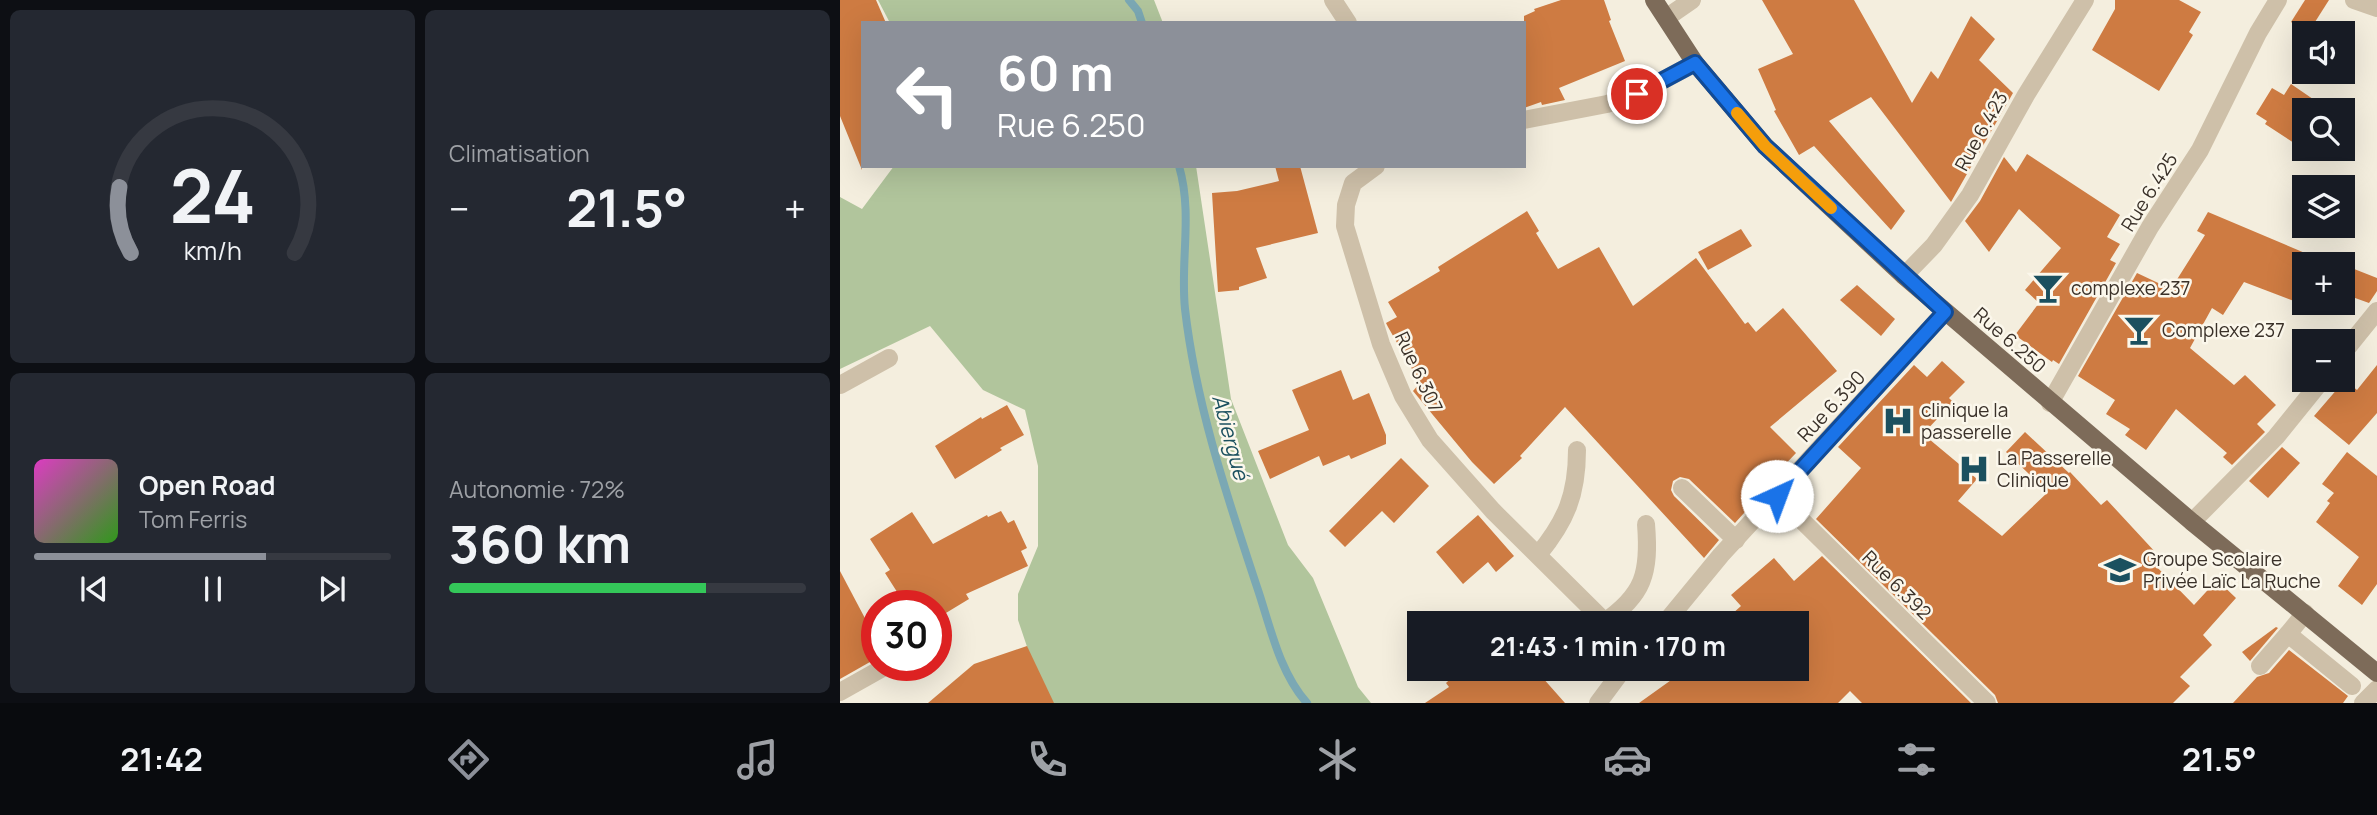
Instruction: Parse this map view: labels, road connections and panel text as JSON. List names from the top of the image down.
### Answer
{
  "streets": {
    "main road": ["Rue 6.250"],
    "street": [
      "Rue 6.423",
      "Rue 6.425",
      "Rue 6.307",
      "Rue 6.390",
      "Rue 6.392"
    ]
  },
  "crossings": [
    ["Rue 6.423", "Rue 6.250"],
    ["Rue 6.425", "Rue 6.250"],
    ["Rue 6.250", "Rue 6.390"],
    ["Rue 6.390", "Rue 6.392"]
  ],
  "water": ["Abiergué"],
  "places": {
    "bar": ["complexe 237", "Complexe 237"],
    "hospital": ["clinique la passerelle", "La Passerelle Clinique"],
    "school or university": ["Groupe Scolaire Privée Laïc La Ruche"]
  },
  "page": {
    "tile": [
      "Climatisation",
      ["Autonomie · 72%", "360 km"]
    ],
    "map_buttons": ["+", "−"],
    "turn": ["60 m", "Rue 6.250"],
    "heat": ["−", "21.5°", "+"],
    "song": ["Open Road", "Tom Ferris"],
    "limit": "30",
    "trip": "21:43 · 1 min · 170 m",
    "tabs": ["21:42", "21.5°"],
    "gauge": ["24", "km/h"]
  }
}
